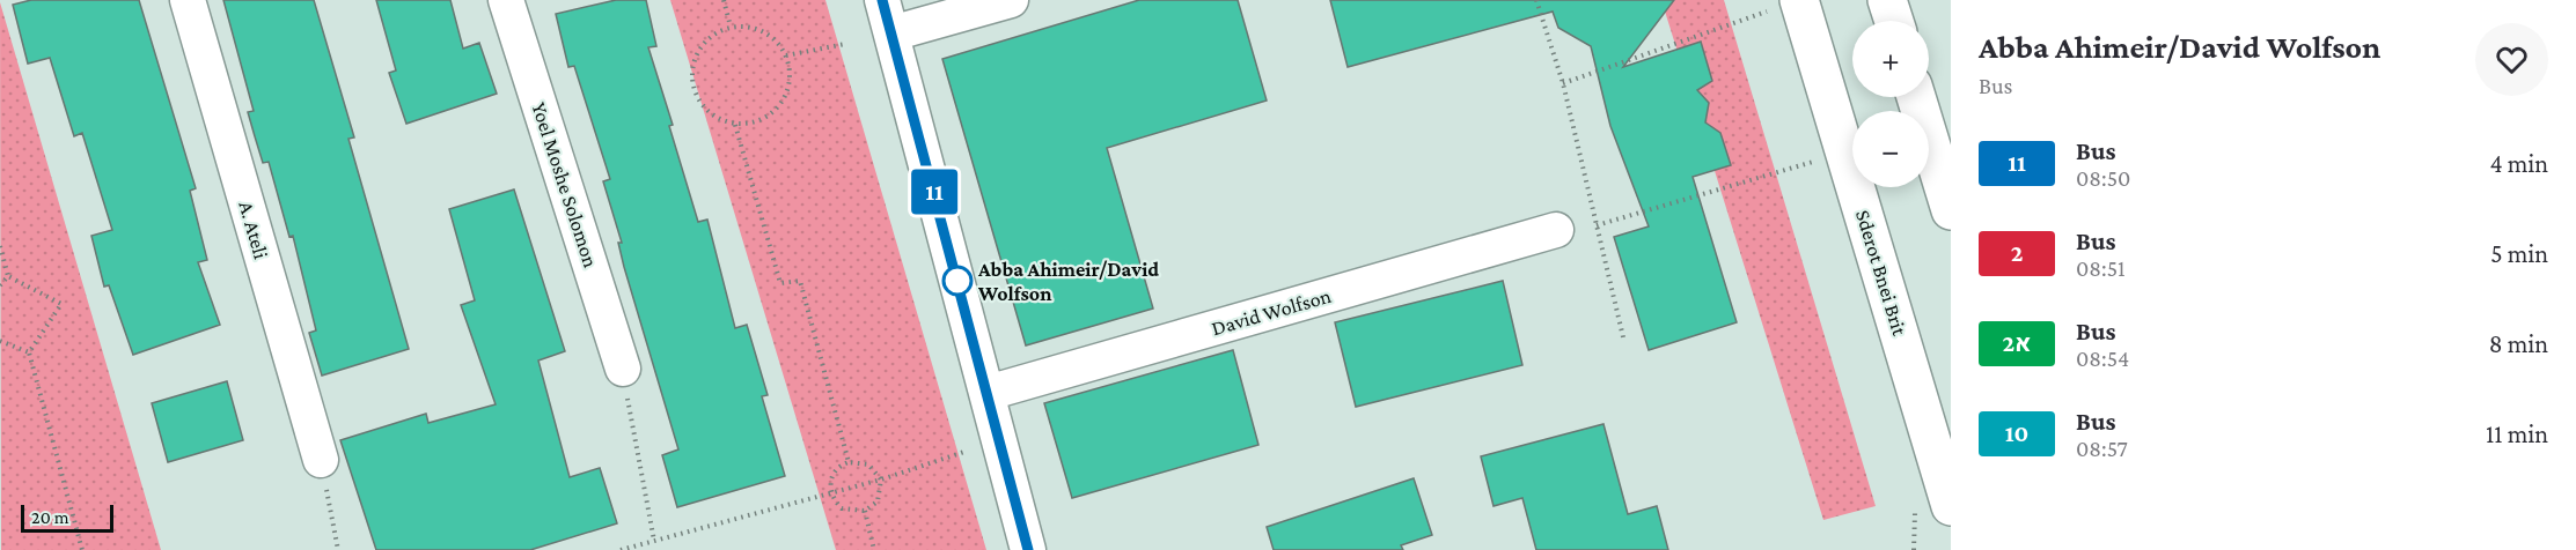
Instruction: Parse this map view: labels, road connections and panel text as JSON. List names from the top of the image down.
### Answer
{
  "streets": {
    "main road": ["Sderot Bnei Brit"],
    "street": ["Yoel Moshe Solomon", "A. Ateli", "David Wolfson"]
  },
  "places": ["Abba Ahimeir/David Wolfson"],
  "lines": ["bus line 11"],
  "scale_bar": "20 m",
  "page": {
    "on_map": "11",
    "heading": ["Abba Ahimeir/David Wolfson", "Bus"],
    "map_buttons": ["+", "−"],
    "list": [
      {
        "mark": "11",
        "name": "Bus",
        "note": "08:50",
        "value": "4 min"
      },
      {
        "mark": "2",
        "name": "Bus",
        "note": "08:51",
        "value": "5 min"
      },
      {
        "mark": "2א",
        "name": "Bus",
        "note": "08:54",
        "value": "8 min"
      },
      {
        "mark": "10",
        "name": "Bus",
        "note": "08:57",
        "value": "11 min"
      }
    ],
    "scale": "20 m"
  }
}
